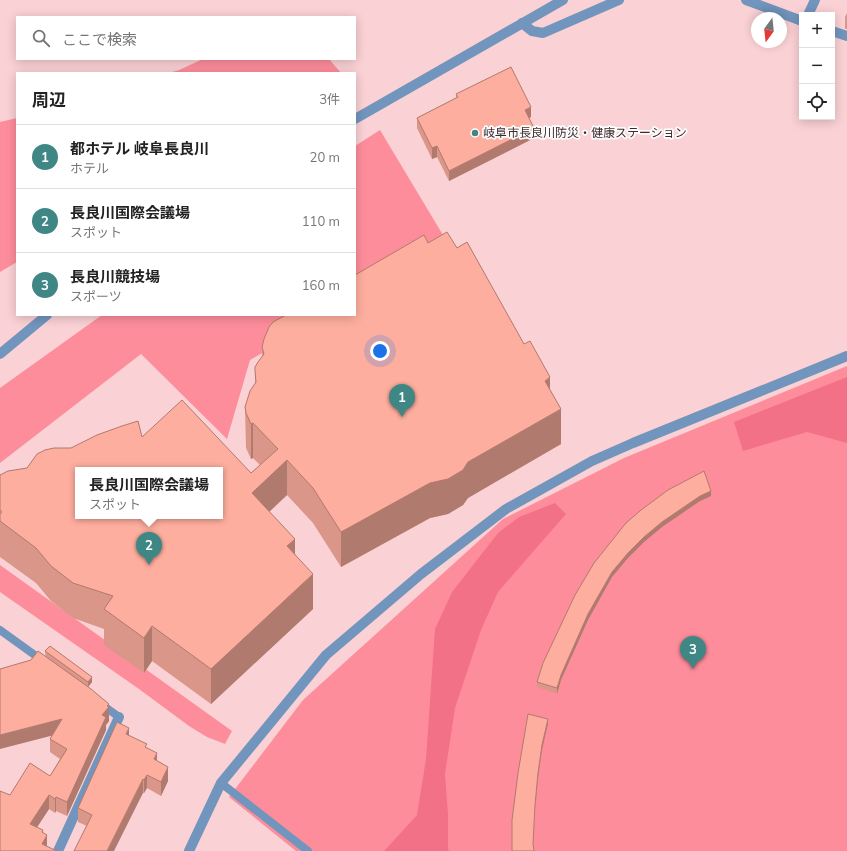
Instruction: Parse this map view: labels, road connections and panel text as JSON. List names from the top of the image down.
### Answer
{
  "places": ["岐阜市長良川防災・健康ステーション"],
  "north": "bottom",
  "page": {
    "map_buttons": ["+", "−"],
    "search": "ここで検索",
    "heading": ["周辺", "3件"],
    "list": [
      {
        "mark": "1",
        "name": "都ホテル 岐阜長良川",
        "note": "ホテル",
        "value": "20 m"
      },
      {
        "mark": "2",
        "name": "長良川国際会議場",
        "note": "スポット",
        "value": "110 m"
      },
      {
        "mark": "3",
        "name": "長良川競技場",
        "note": "スポーツ",
        "value": "160 m"
      }
    ],
    "pins": ["1", "2", "3"],
    "popup": ["長良川国際会議場", "スポット"]
  }
}
